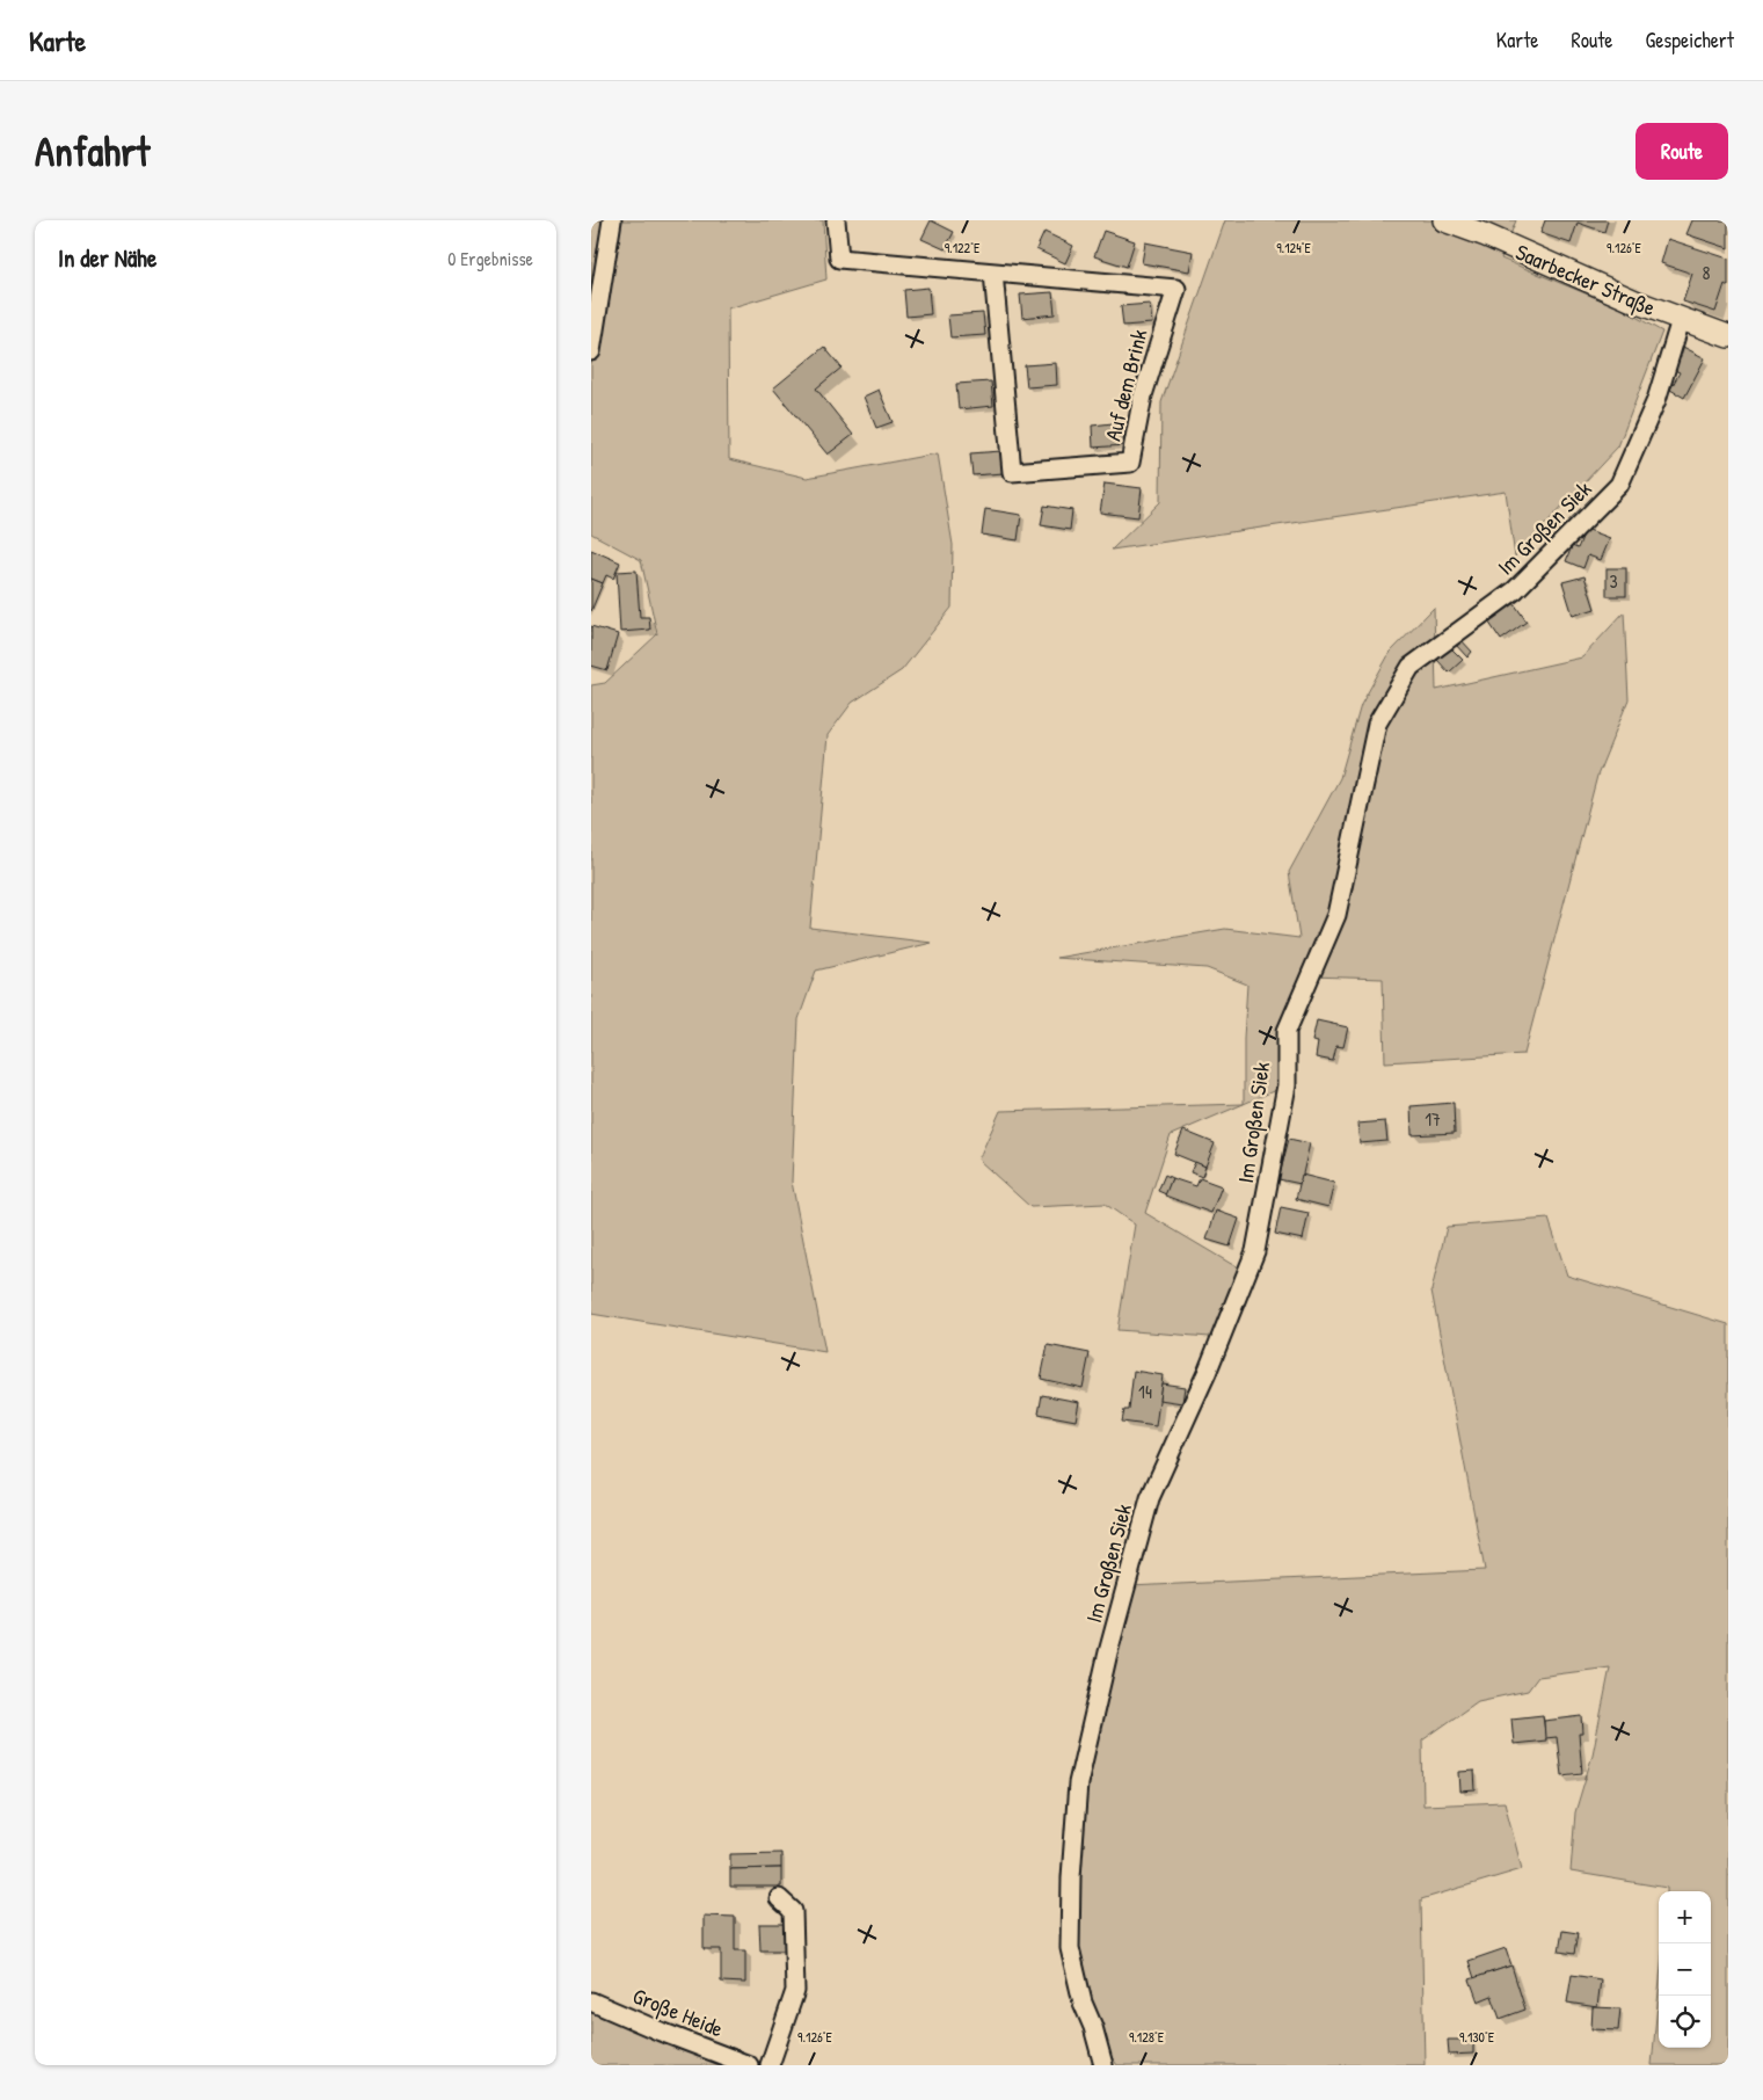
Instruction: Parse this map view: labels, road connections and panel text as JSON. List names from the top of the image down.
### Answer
{
  "streets": {
    "main road": ["Saarbecker Straße"],
    "street": ["Auf dem Brink", "Im Großen Siek", "Große Heide"]
  },
  "crossings": [
    ["Saarbecker Straße", "Im Großen Siek"]
  ],
  "house_numbers": [
    "8",
    "3",
    "17",
    "14"
  ],
  "page": {
    "header": "Karte",
    "nav": ["Karte", "Route", "Gespeichert"],
    "buttons": "Route",
    "title": "Anfahrt",
    "heading": ["In der Nähe", "0 Ergebnisse"],
    "map_buttons": ["+", "−"]
  },
  "coordinates": [
    "9.122°E",
    "9.124°E",
    "9.126°E",
    "9.128°E",
    "9.130°E"
  ]
}
